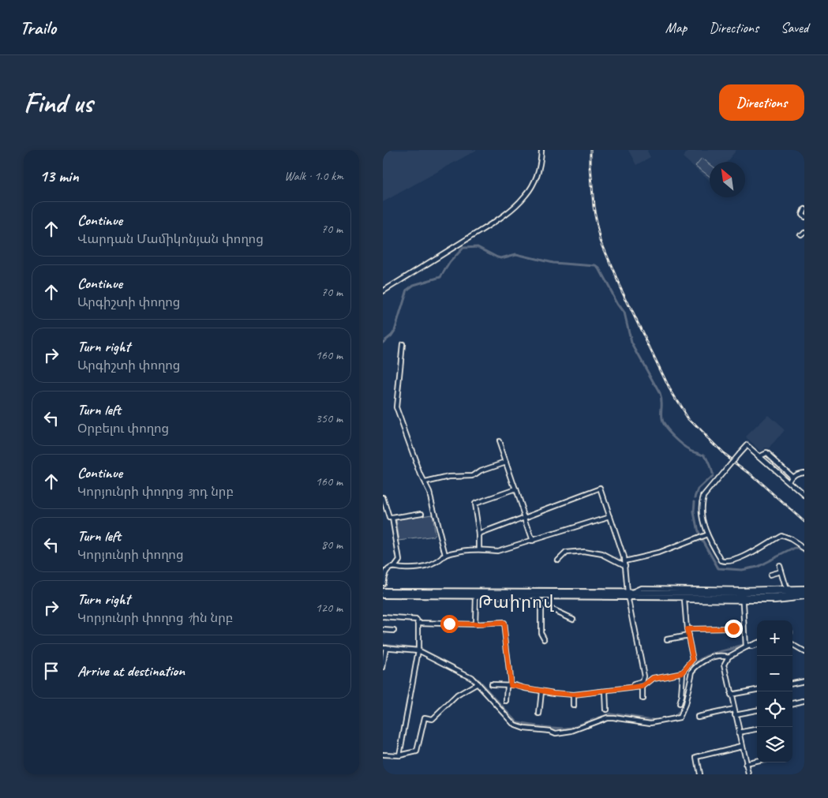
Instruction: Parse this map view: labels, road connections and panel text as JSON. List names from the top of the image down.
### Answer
{
  "districts": ["Թաիրով"],
  "north": "top left",
  "page": {
    "header": "Trailo",
    "nav": ["Map", "Directions", "Saved"],
    "buttons": "Directions",
    "title": "Find us",
    "heading": ["13 min", "Walk · 1.0 km"],
    "list": [
      ["Continue", "Վարդան Մամիկոնյան փողոց", "70 m"],
      ["Continue", "Արգիշտի փողոց", "70 m"],
      ["Turn right", "Արգիշտի փողոց", "160 m"],
      ["Turn left", "Օրբելու փողոց", "350 m"],
      ["Continue", "Կորյունրի փողոց 3րդ նրբ", "160 m"],
      ["Turn left", "Կորյունրի փողոց", "80 m"],
      ["Turn right", "Կորյունրի փողոց 1ին նրբ", "120 m"],
      "Arrive at destination"
    ],
    "map_buttons": ["+", "−"]
  }
}
